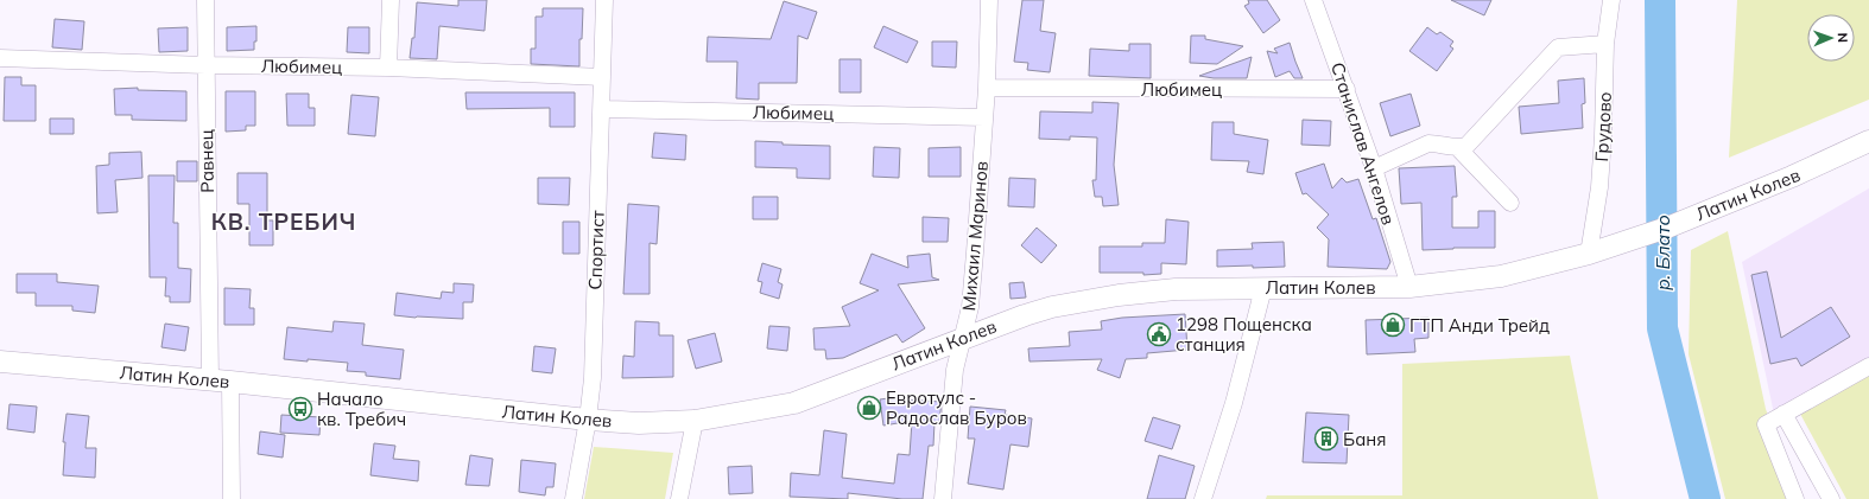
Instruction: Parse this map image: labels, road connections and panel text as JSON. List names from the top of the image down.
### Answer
{
  "streets": {
    "main road": ["Латин Колев"],
    "street": [
      "Любимец",
      "Грудово",
      "Станислав Ангелов",
      "Равнец",
      "Михаил Маринов",
      "Спортист"
    ]
  },
  "crossings": [
    ["Любимец", "Станислав Ангелов"],
    ["Любимец", "Равнец"],
    ["Любимец", "Михаил Маринов"],
    ["Любимец", "Спортист"],
    ["Грудово", "Латин Колев"],
    ["Станислав Ангелов", "Латин Колев"],
    ["Равнец", "Латин Колев"],
    ["Латин Колев", "Михаил Маринов"],
    ["Латин Колев", "Спортист"]
  ],
  "districts": ["КВ. ТРЕБИЧ"],
  "water": ["р. Блато"],
  "places": {
    "shop": ["ГТП Анди Трейд", "Евротулс - Радослав Буров"],
    "public building": ["1298 Пощенска станция"],
    "bus stop": ["Начало кв. Требич"],
    "building": ["Баня"]
  },
  "north": "right"
}
